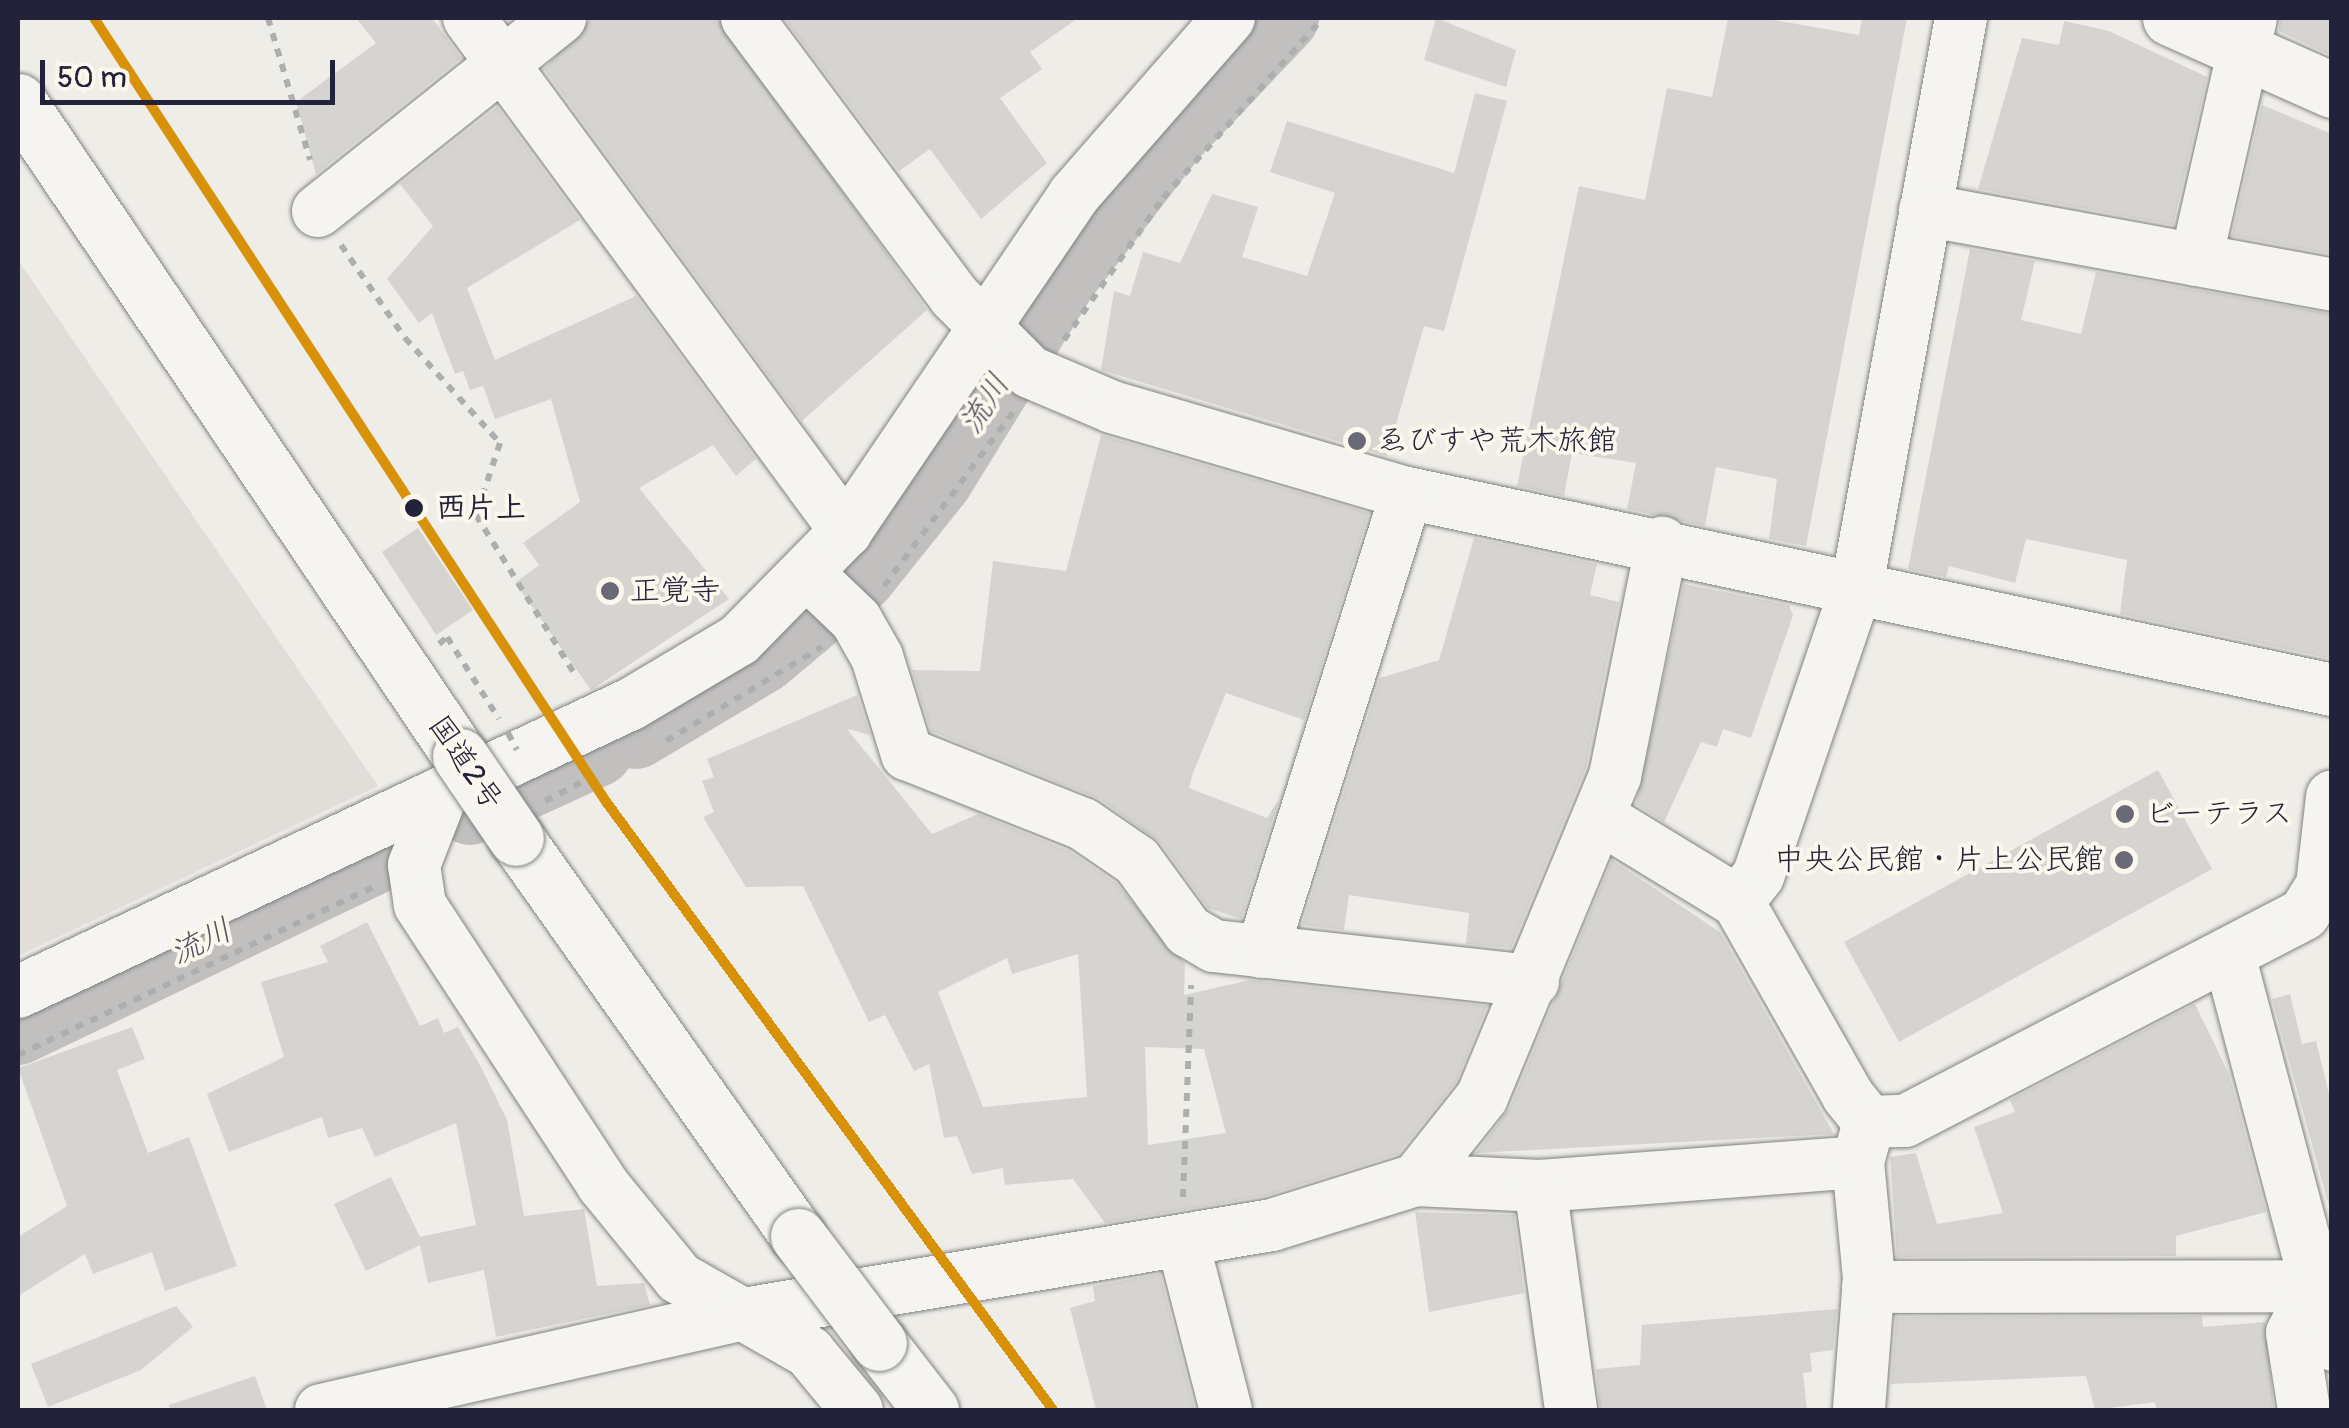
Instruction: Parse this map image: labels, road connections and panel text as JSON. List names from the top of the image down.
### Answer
{
  "streets": {
    "highway": ["国道2号"]
  },
  "water": ["流川"],
  "places": [
    "ゑびすや荒木旅館",
    "西片上",
    "正覚寺",
    "ビーテラス",
    "中央公民館・片上公民館"
  ],
  "scale_bar": "50 m"
}
